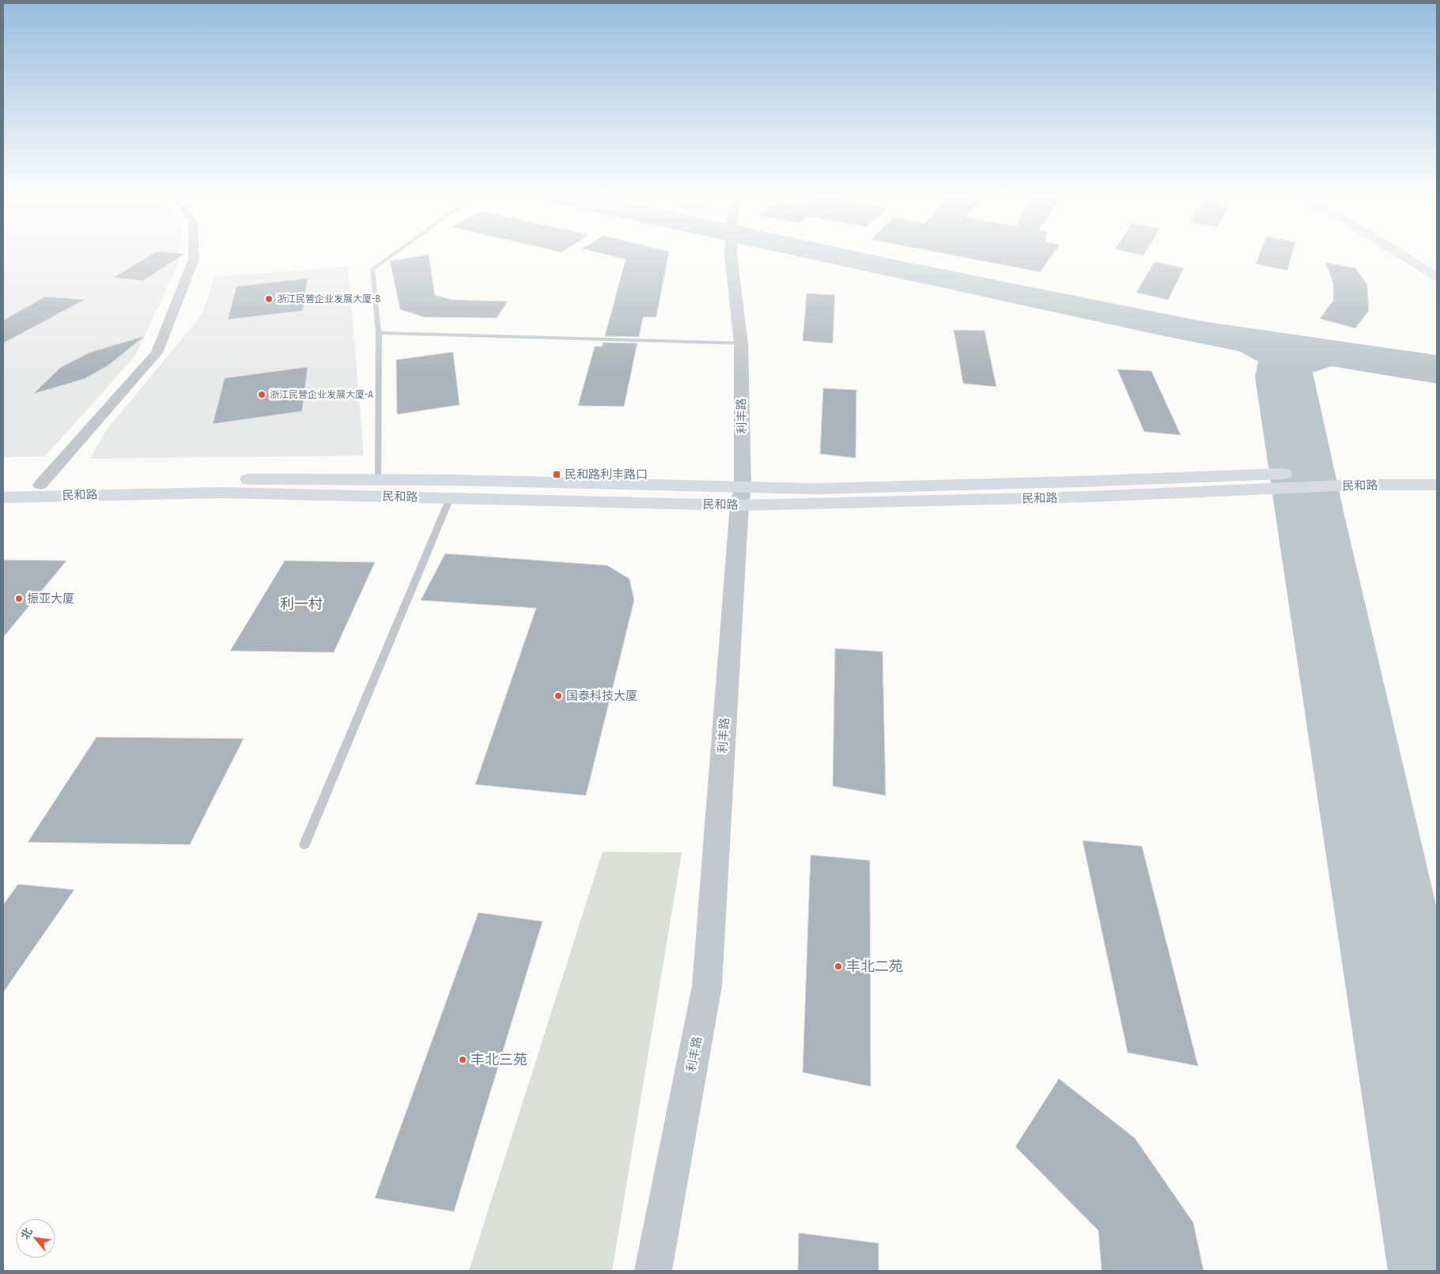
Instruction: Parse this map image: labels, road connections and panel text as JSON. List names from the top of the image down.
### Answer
{
  "streets": {
    "main road": ["民和路"],
    "street": ["利丰路"]
  },
  "crossings": [
    ["利丰路", "民和路"]
  ],
  "districts": ["利一村"],
  "places": {
    "other": [
      "浙江民营企业发展大厦-B",
      "浙江民营企业发展大厦-A",
      "振亚大厦",
      "国泰科技大厦",
      "丰北二苑",
      "丰北三苑"
    ],
    "transit": ["民和路利丰路口"]
  },
  "north": "top left"
}
